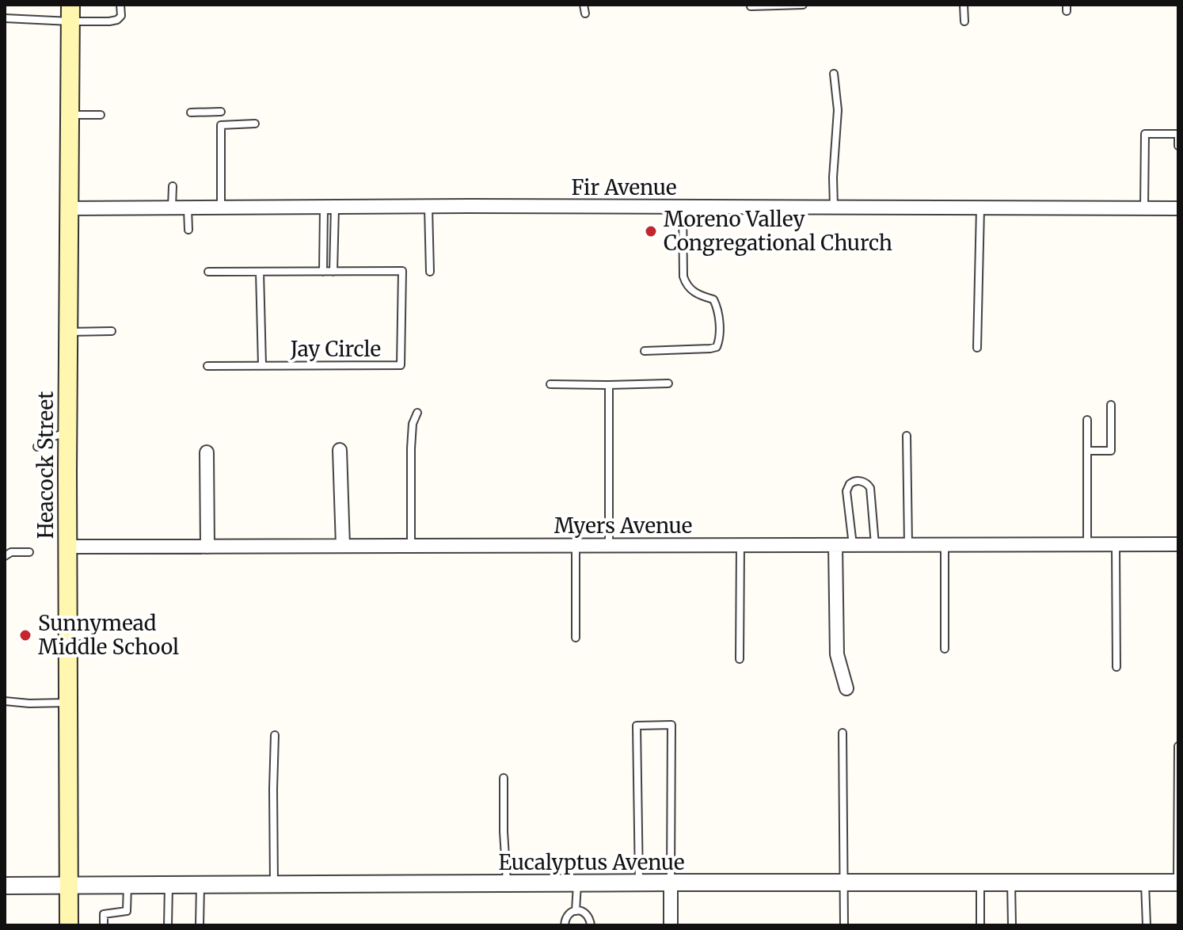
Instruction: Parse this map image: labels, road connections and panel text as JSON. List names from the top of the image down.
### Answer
{
  "streets": {
    "main road": ["Heacock Street"],
    "street": ["Fir Avenue", "Myers Avenue", "Eucalyptus Avenue"],
    "lane": ["Jay Circle"]
  },
  "crossings": [
    ["Fir Avenue", "Heacock Street"],
    ["Heacock Street", "Myers Avenue"],
    ["Heacock Street", "Eucalyptus Avenue"]
  ],
  "places": ["Moreno Valley Congregational Church", "Sunnymead Middle School"]
}
